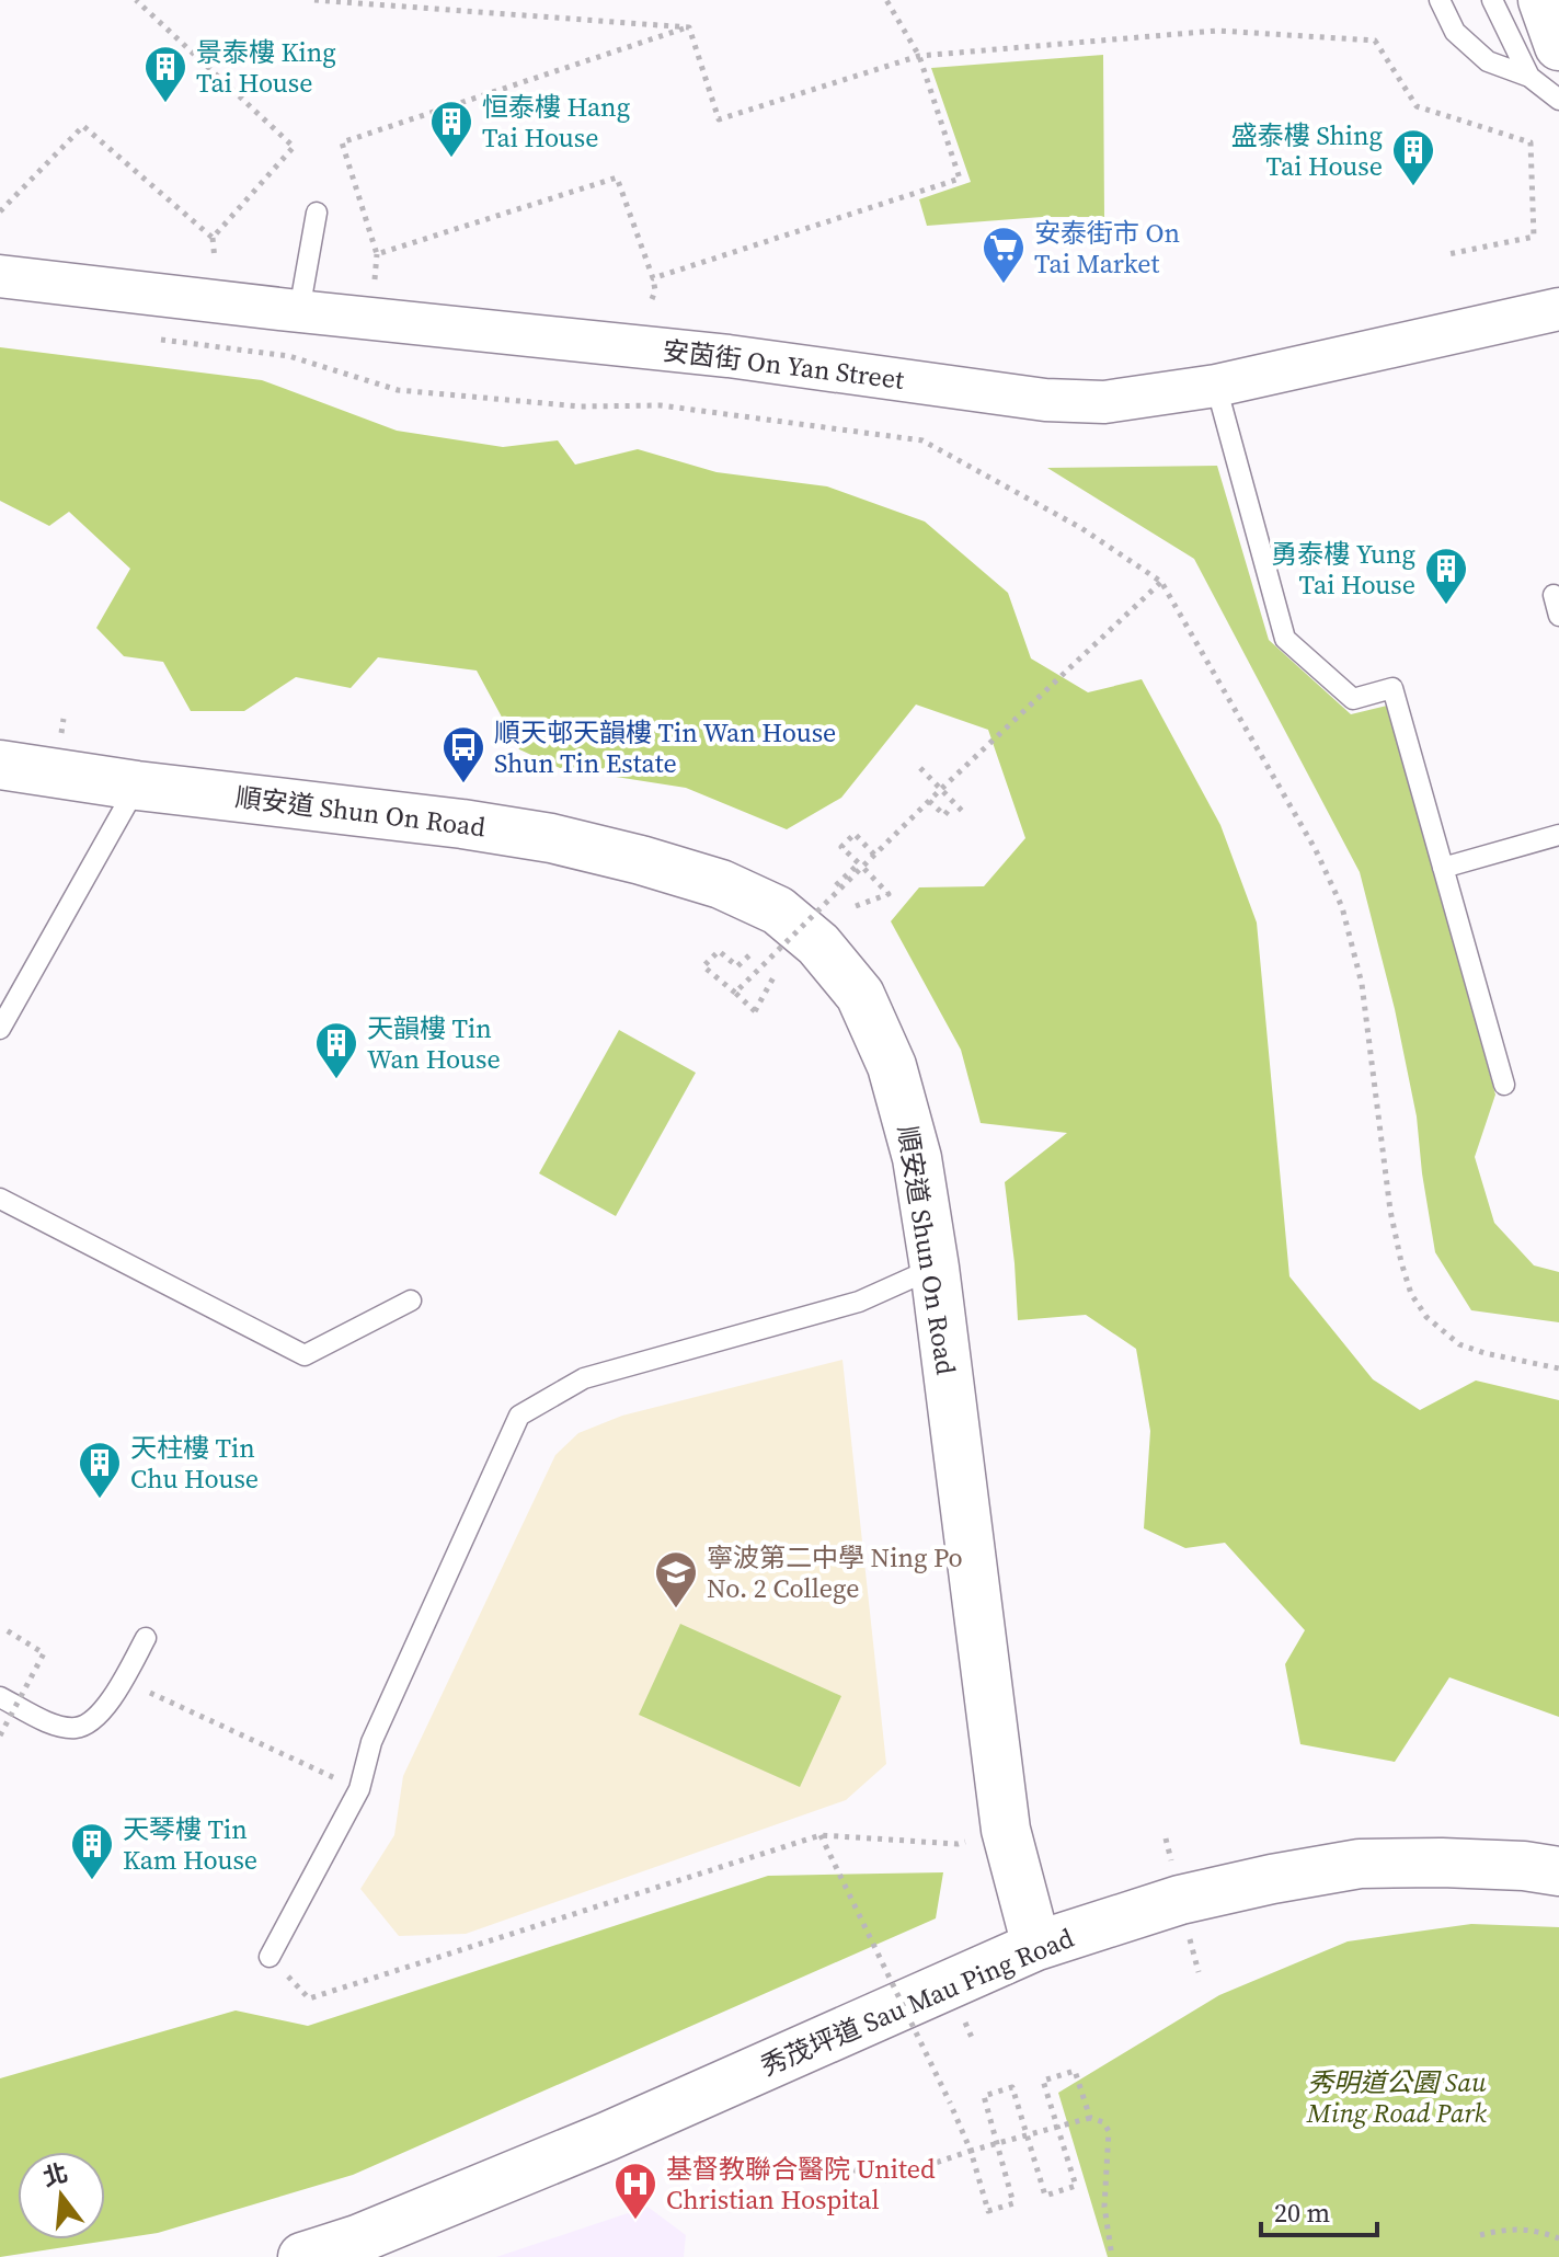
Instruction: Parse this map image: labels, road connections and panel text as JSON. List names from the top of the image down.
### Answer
{
  "streets": {
    "street": ["安茵街 On Yan Street", "順安道 Shun On Road", "秀茂坪道 Sau Mau Ping Road"]
  },
  "crossings": [
    ["順安道 Shun On Road", "秀茂坪道 Sau Mau Ping Road"]
  ],
  "parks": ["秀明道公園 Sau Ming Road Park"],
  "places": {
    "building": [
      "景泰樓 King Tai House",
      "恒泰樓 Hang Tai House",
      "盛泰樓 Shing Tai House",
      "勇泰樓 Yung Tai House",
      "天韻樓 Tin Wan House",
      "天柱樓 Tin Chu House",
      "天琴樓 Tin Kam House"
    ],
    "supermarket": ["安泰街市 On Tai Market"],
    "bus stop": ["順天邨天韻樓 Tin Wan House Shun Tin Estate"],
    "school or university": ["寧波第二中學 Ning Po No. 2 College"],
    "hospital": ["基督教聯合醫院 United Christian Hospital"]
  },
  "scale_bar": "20 m",
  "north": "top"
}
